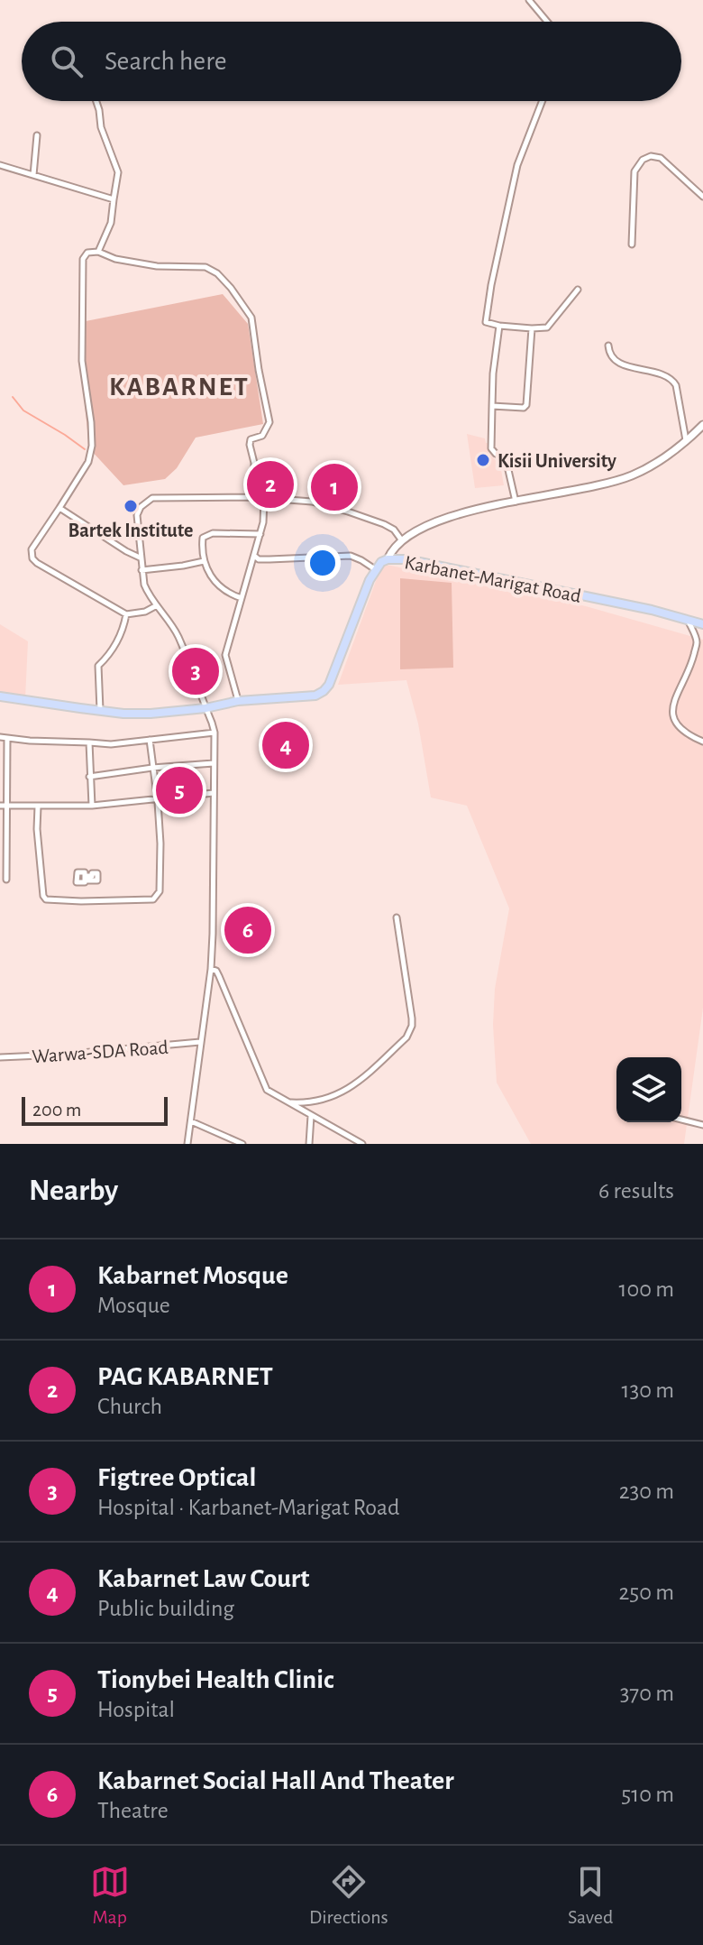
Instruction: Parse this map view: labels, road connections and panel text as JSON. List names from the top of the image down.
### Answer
{
  "streets": {
    "main road": ["Karbanet-Marigat Road"],
    "street": ["Warwa-SDA Road"]
  },
  "districts": ["KABARNET"],
  "places": ["Kisii University", "Bartek Institute"],
  "scale_bar": "200 m",
  "page": {
    "search": "Search here",
    "pins": [
      "2",
      "1",
      "3",
      "4",
      "5",
      "6"
    ],
    "scale": "200 m",
    "heading": ["Nearby", "6 results"],
    "list": [
      {
        "mark": "1",
        "name": "Kabarnet Mosque",
        "note": "Mosque",
        "value": "100 m"
      },
      {
        "mark": "2",
        "name": "PAG KABARNET",
        "note": "Church",
        "value": "130 m"
      },
      {
        "mark": "3",
        "name": "Figtree Optical",
        "note": "Hospital · Karbanet-Marigat Road",
        "value": "230 m"
      },
      {
        "mark": "4",
        "name": "Kabarnet Law Court",
        "note": "Public building",
        "value": "250 m"
      },
      {
        "mark": "5",
        "name": "Tionybei Health Clinic",
        "note": "Hospital",
        "value": "370 m"
      },
      {
        "mark": "6",
        "name": "Kabarnet Social Hall And Theater",
        "note": "Theatre",
        "value": "510 m"
      }
    ],
    "nav": ["Map", "Directions", "Saved"]
  }
}
